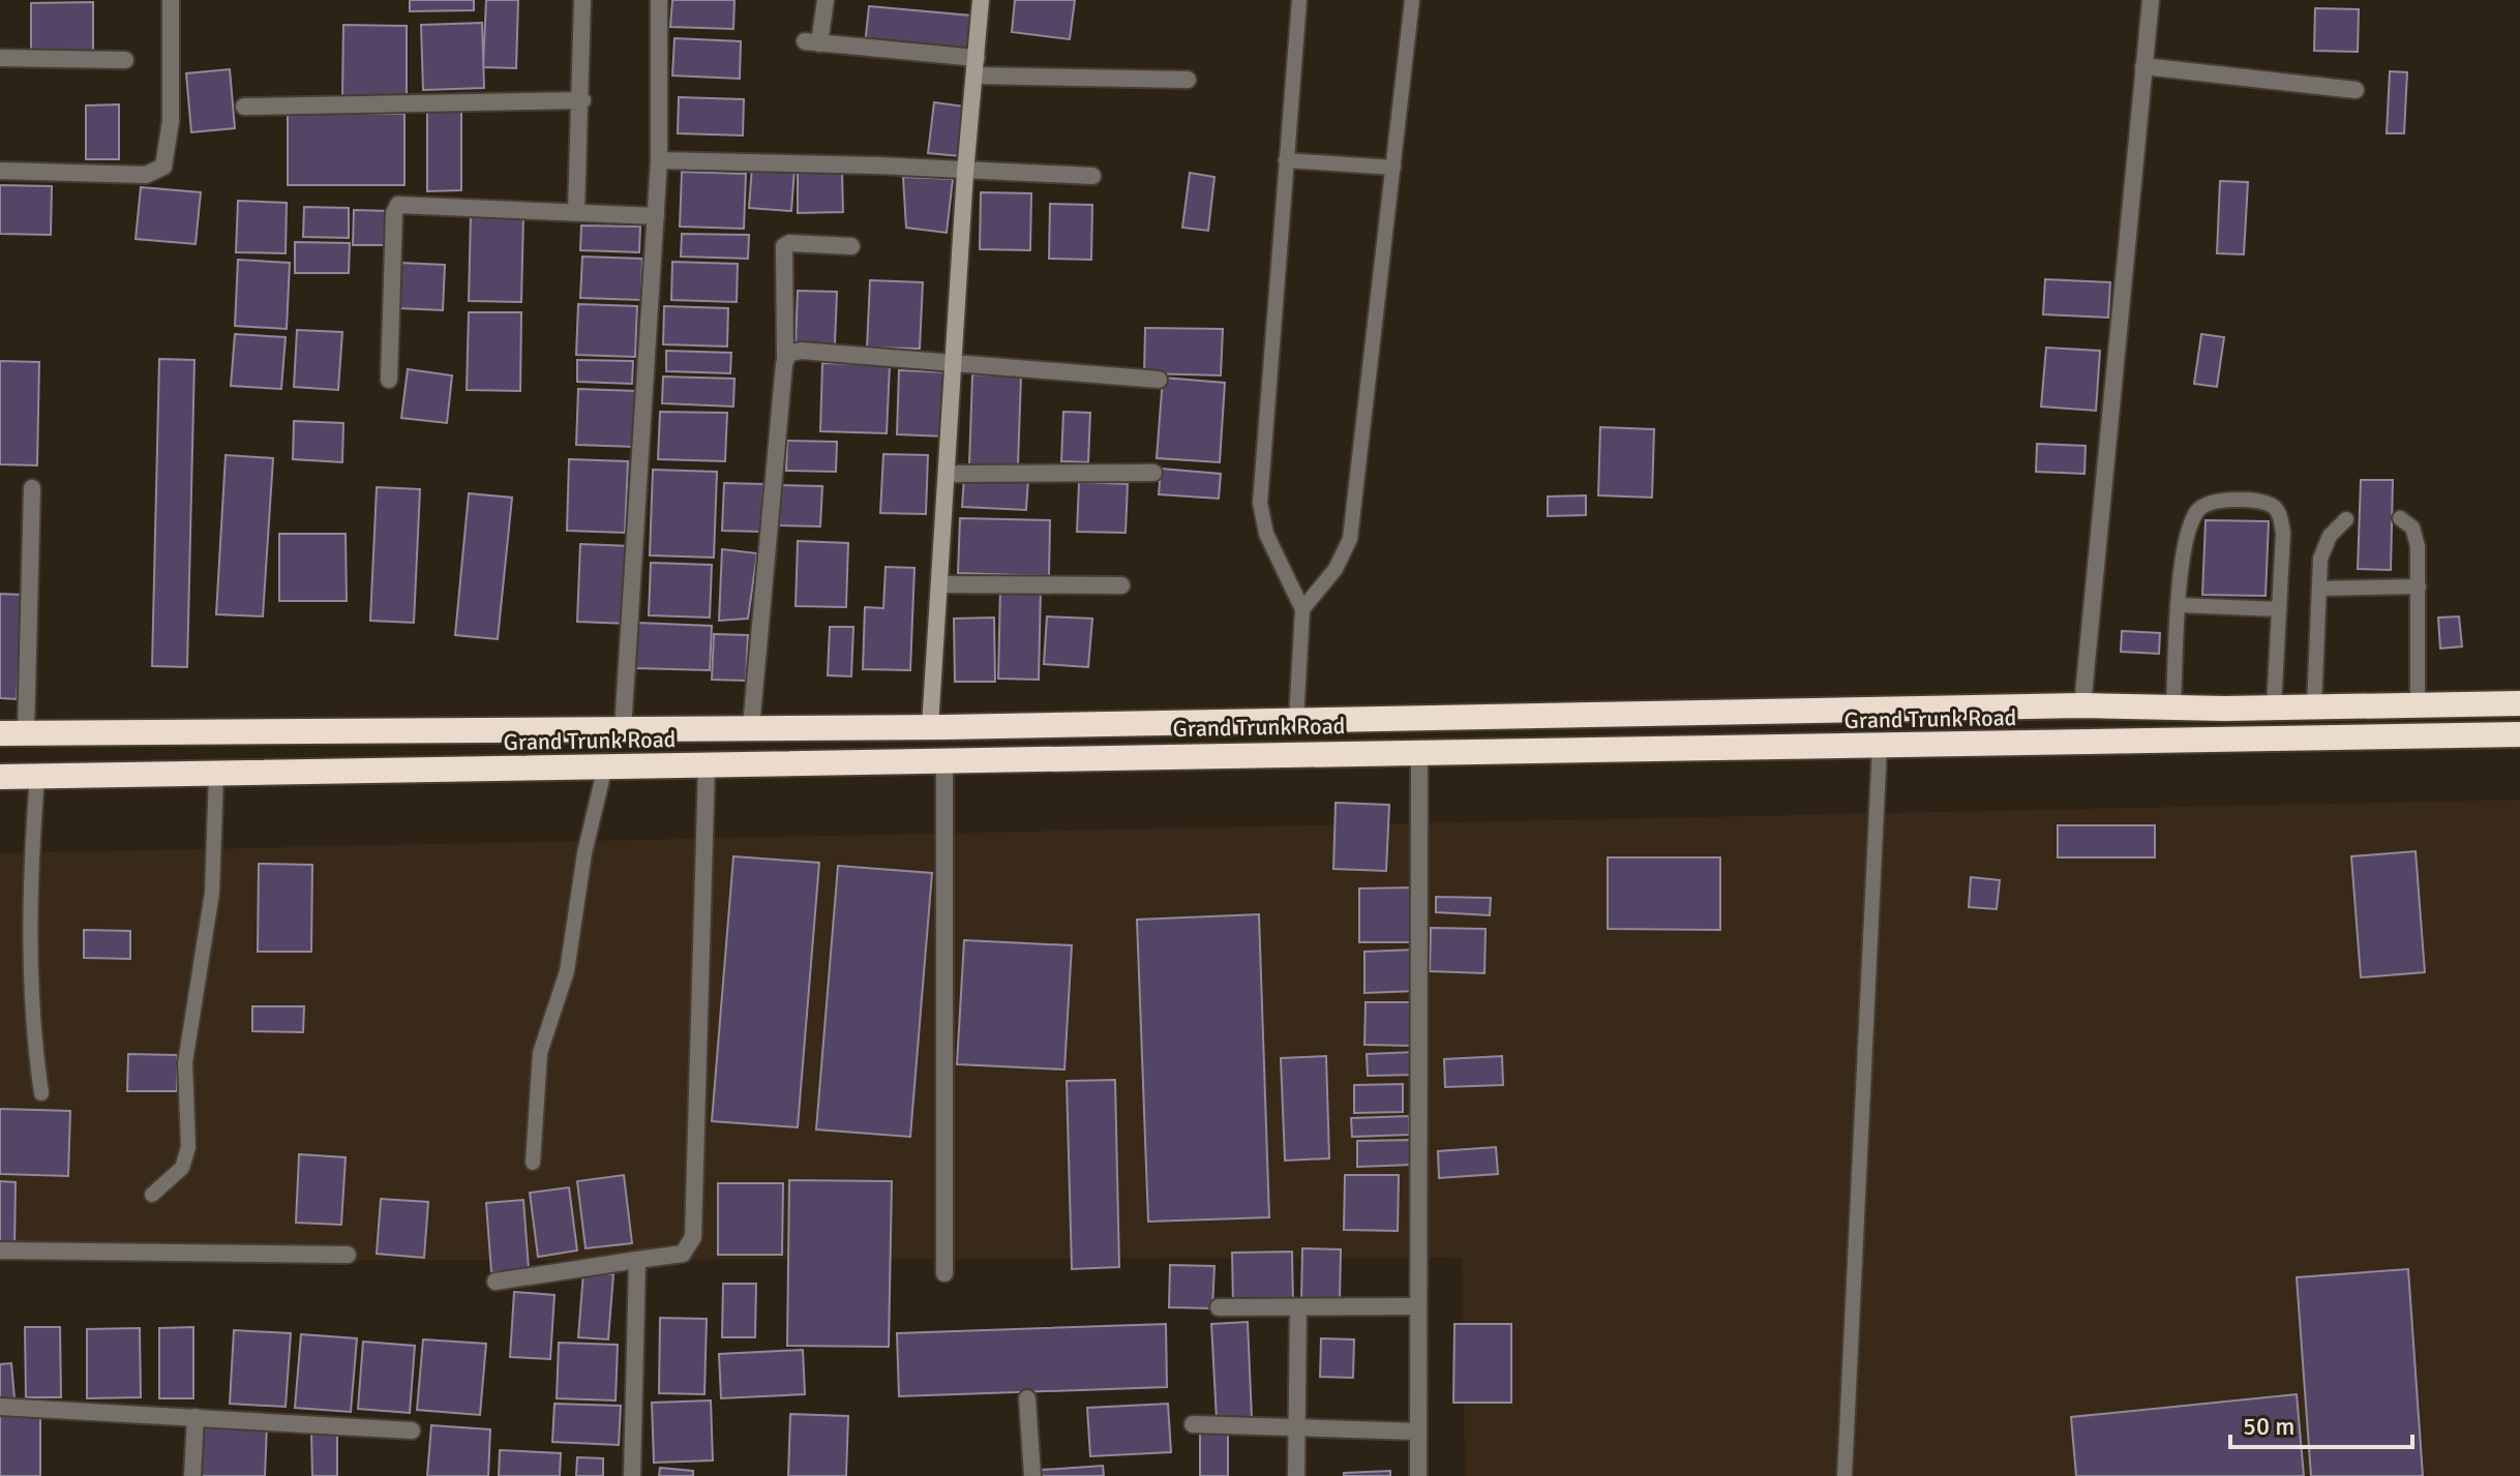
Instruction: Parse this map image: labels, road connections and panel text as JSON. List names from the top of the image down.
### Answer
{
  "streets": {
    "highway": ["Grand Trunk Road"]
  },
  "scale_bar": "50 m"
}
